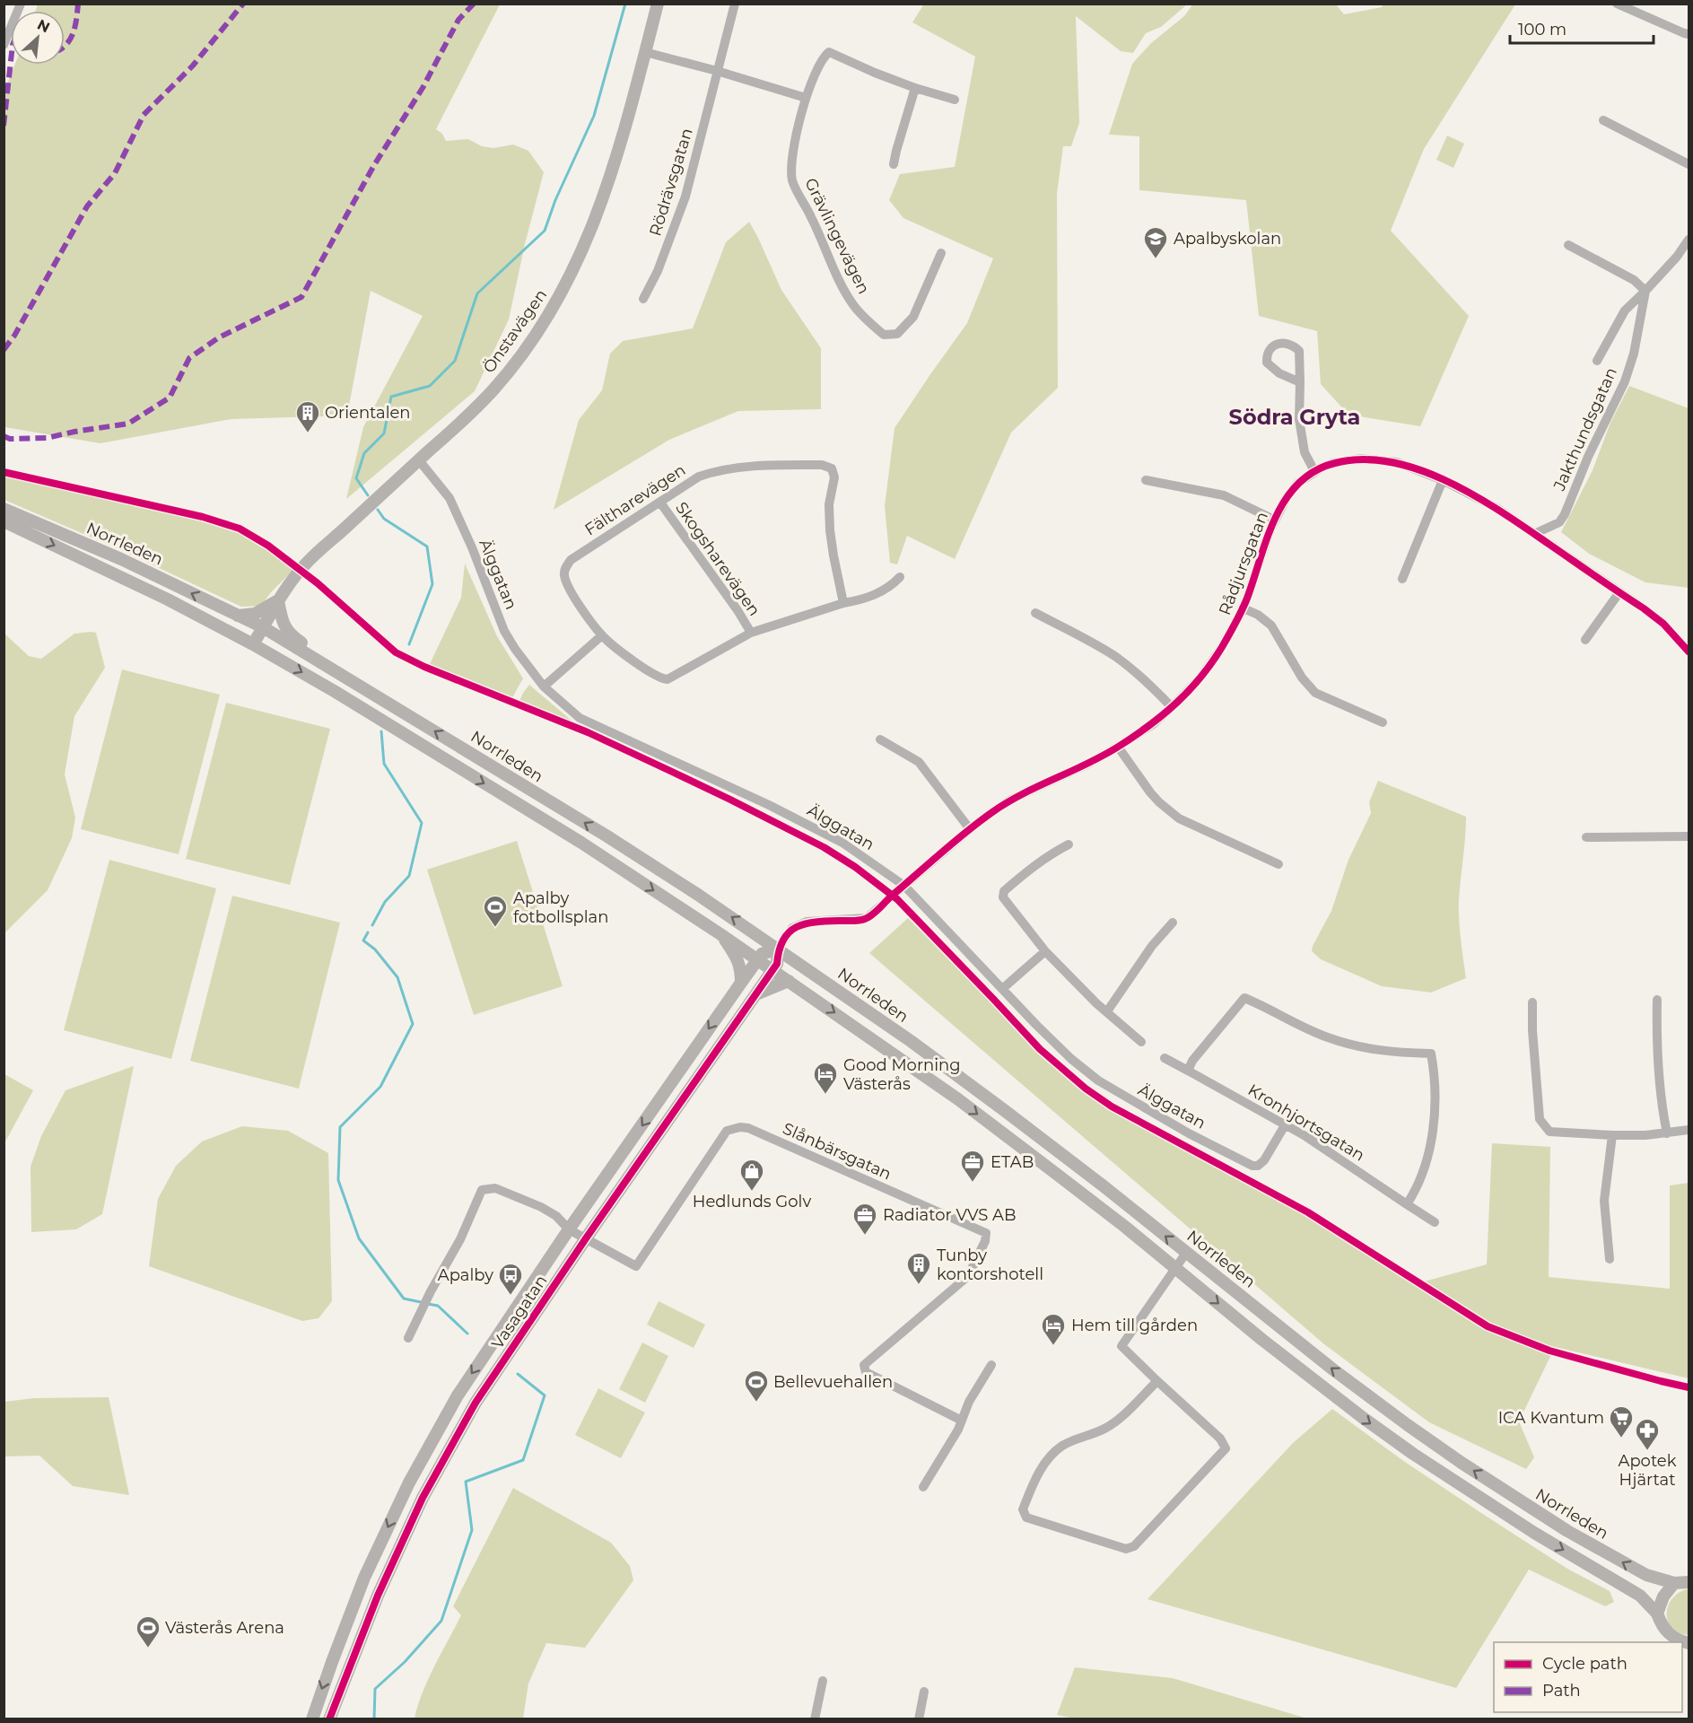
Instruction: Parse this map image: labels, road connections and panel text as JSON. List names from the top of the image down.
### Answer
{
  "streets": {
    "main road": ["Önstavägen", "Norrleden", "Vasagatan"],
    "street": [
      "Rödrävsgatan",
      "Grävlingevägen",
      "Jakthundsgatan",
      "Fältharevägen",
      "Skogsharevägen",
      "Rådjursgatan",
      "Älggatan",
      "Kronhjortsgatan",
      "Slånbärsgatan"
    ]
  },
  "crossings": [
    ["Önstavägen", "Älggatan"],
    ["Jakthundsgatan", "Rådjursgatan"],
    ["Fältharevägen", "Skogsharevägen"],
    ["Norrleden", "Rådjursgatan"],
    ["Norrleden", "Vasagatan"],
    ["Rådjursgatan", "Älggatan"],
    ["Rådjursgatan", "Vasagatan"],
    ["Älggatan", "Kronhjortsgatan"],
    ["Slånbärsgatan", "Vasagatan"]
  ],
  "districts": ["Södra Gryta"],
  "places": {
    "school or university": ["Apalbyskolan"],
    "building": ["Orientalen", "Tunby kontorshotell"],
    "sports": ["Apalby fotbollsplan", "Bellevuehallen", "Västerås Arena"],
    "hotel": ["Good Morning Västerås", "Hem till gården"],
    "office": ["ETAB", "Radiator VVS AB"],
    "shop": ["Hedlunds Golv"],
    "bus stop": ["Apalby"],
    "supermarket": ["ICA Kvantum"],
    "pharmacy": ["Apotek Hjärtat"]
  },
  "legend": ["Cycle path", "Path"],
  "scale_bar": "100 m",
  "north": "top right"
}
